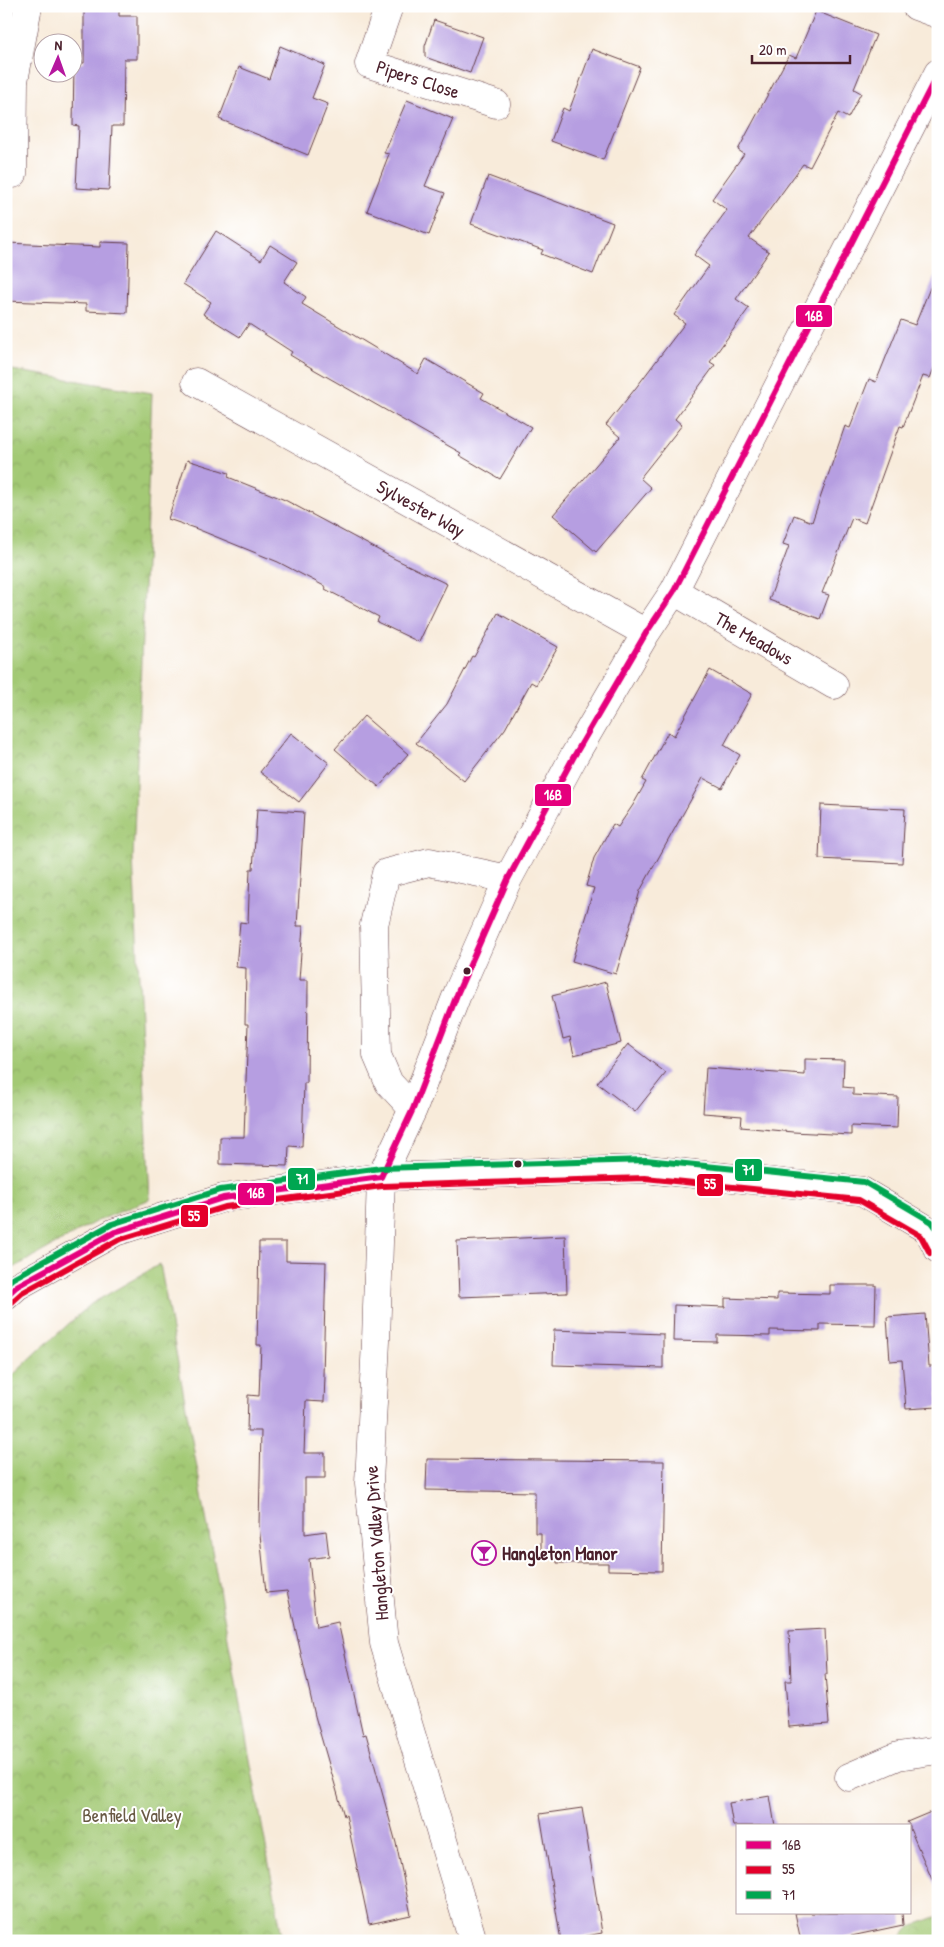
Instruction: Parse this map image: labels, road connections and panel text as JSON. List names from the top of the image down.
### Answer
{
  "streets": {
    "street": [
      "Pipers Close",
      "Sylvester Way",
      "The Meadows",
      "Hangleton Valley Drive"
    ]
  },
  "crossings": [
    ["Sylvester Way", "Hangleton Valley Drive"],
    ["The Meadows", "Hangleton Valley Drive"]
  ],
  "parks": ["Benfield Valley"],
  "places": {
    "bar": ["Hangleton Manor"]
  },
  "lines": ["transit line 16B", "transit line 71", "transit line 55"],
  "legend": ["16B", "55", "71"],
  "scale_bar": "20 m",
  "north": "top"
}
